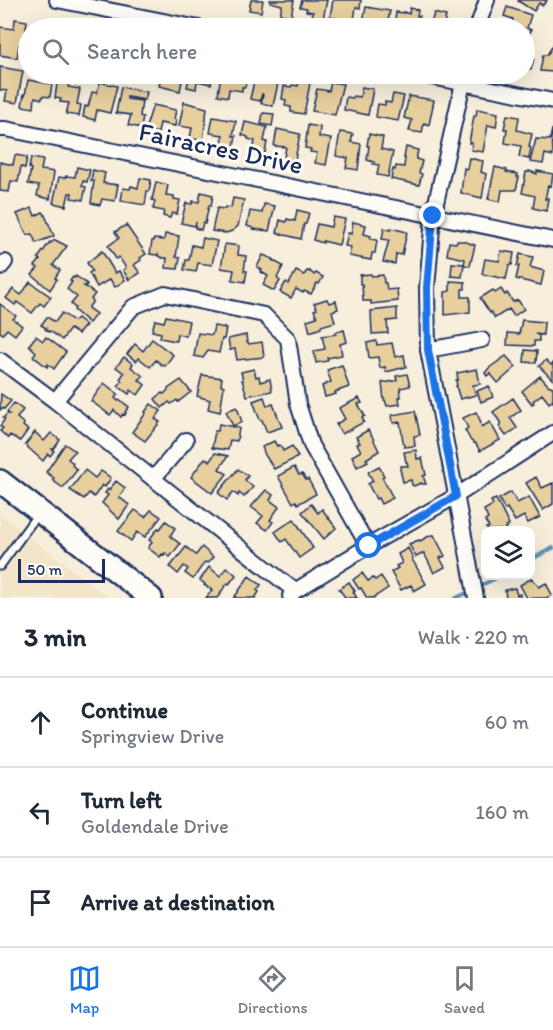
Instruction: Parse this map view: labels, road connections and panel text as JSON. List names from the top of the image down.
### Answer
{
  "streets": {
    "street": ["Fairacres Drive"]
  },
  "scale_bar": "50 m",
  "page": {
    "search": "Search here",
    "scale": "50 m",
    "heading": ["3 min", "Walk · 220 m"],
    "list": [
      ["Continue", "Springview Drive", "60 m"],
      ["Turn left", "Goldendale Drive", "160 m"],
      "Arrive at destination"
    ],
    "nav": ["Map", "Directions", "Saved"]
  }
}
